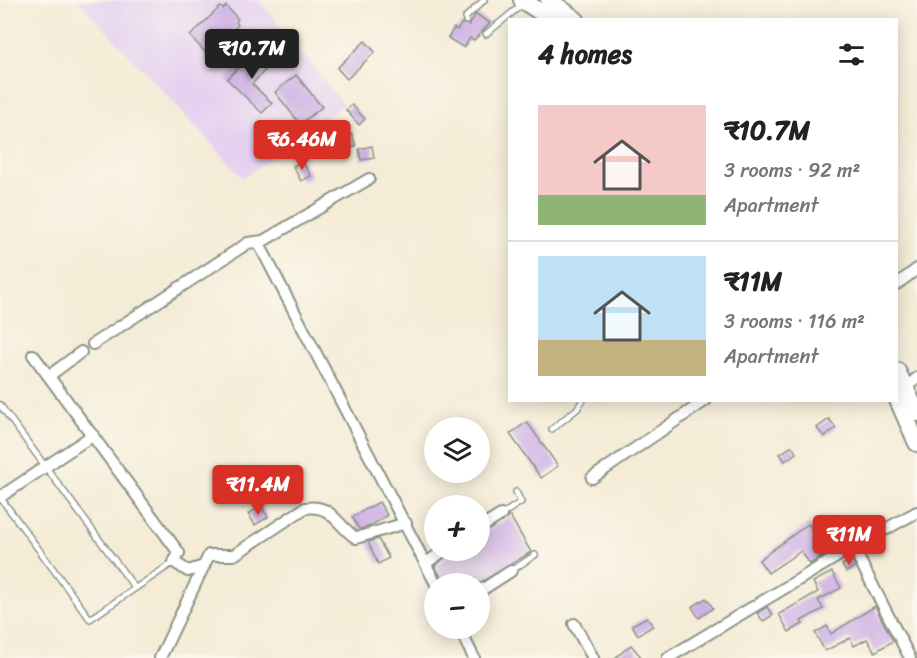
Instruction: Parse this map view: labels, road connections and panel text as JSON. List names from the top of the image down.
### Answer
{
  "page": {
    "heading": "4 homes",
    "price": [
      "₹10.7M",
      "₹6.46M",
      "₹11.4M",
      "₹11M"
    ],
    "list": [
      {
        "name": "₹10.7M",
        "note": "3 rooms · 92 m² · Apartment"
      },
      {
        "name": "₹11M",
        "note": "3 rooms · 116 m² · Apartment"
      }
    ],
    "map_buttons": ["+", "−"]
  }
}
